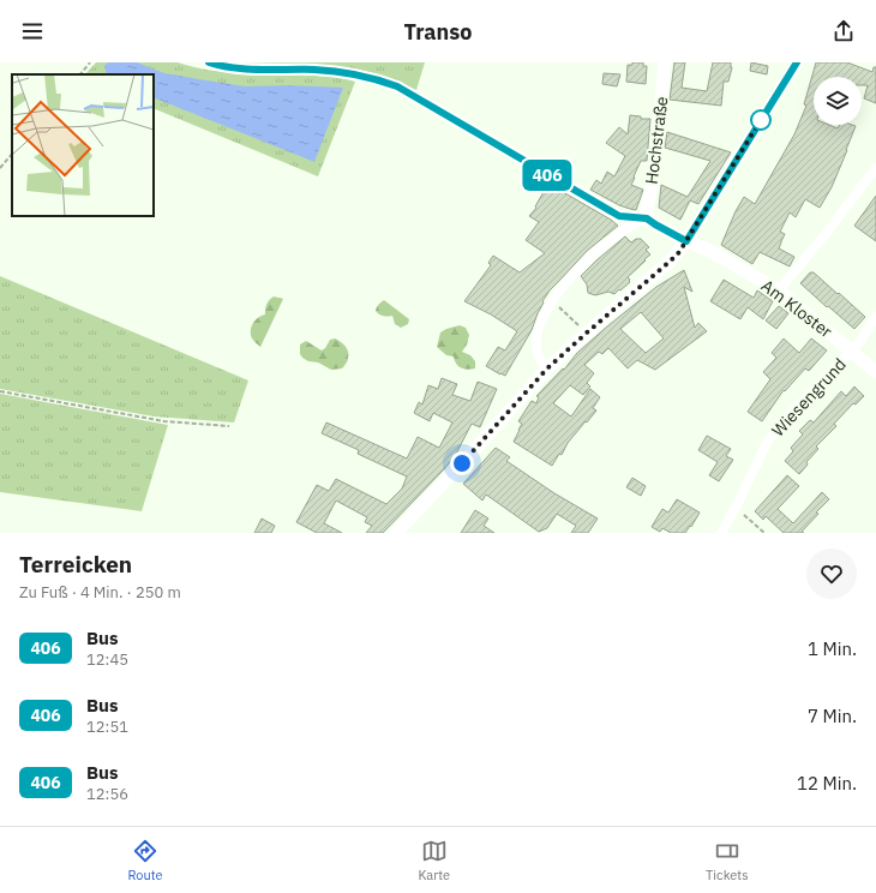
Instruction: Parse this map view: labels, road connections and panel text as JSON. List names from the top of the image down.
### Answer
{
  "streets": {
    "main road": ["Hochstraße", "Am Kloster"],
    "street": ["Wiesengrund"]
  },
  "crossings": [
    ["Hochstraße", "Am Kloster"],
    ["Am Kloster", "Wiesengrund"]
  ],
  "lines": ["bus line 406"],
  "page": {
    "header": "Transo",
    "on_map": "406",
    "heading": ["Terreicken", "Zu Fuß · 4 Min. · 250 m"],
    "list": [
      {
        "mark": "406",
        "name": "Bus",
        "note": "12:45",
        "value": "1 Min."
      },
      {
        "mark": "406",
        "name": "Bus",
        "note": "12:51",
        "value": "7 Min."
      },
      {
        "mark": "406",
        "name": "Bus",
        "note": "12:56",
        "value": "12 Min."
      }
    ],
    "tabs": ["Route", "Karte", "Tickets"]
  }
}
